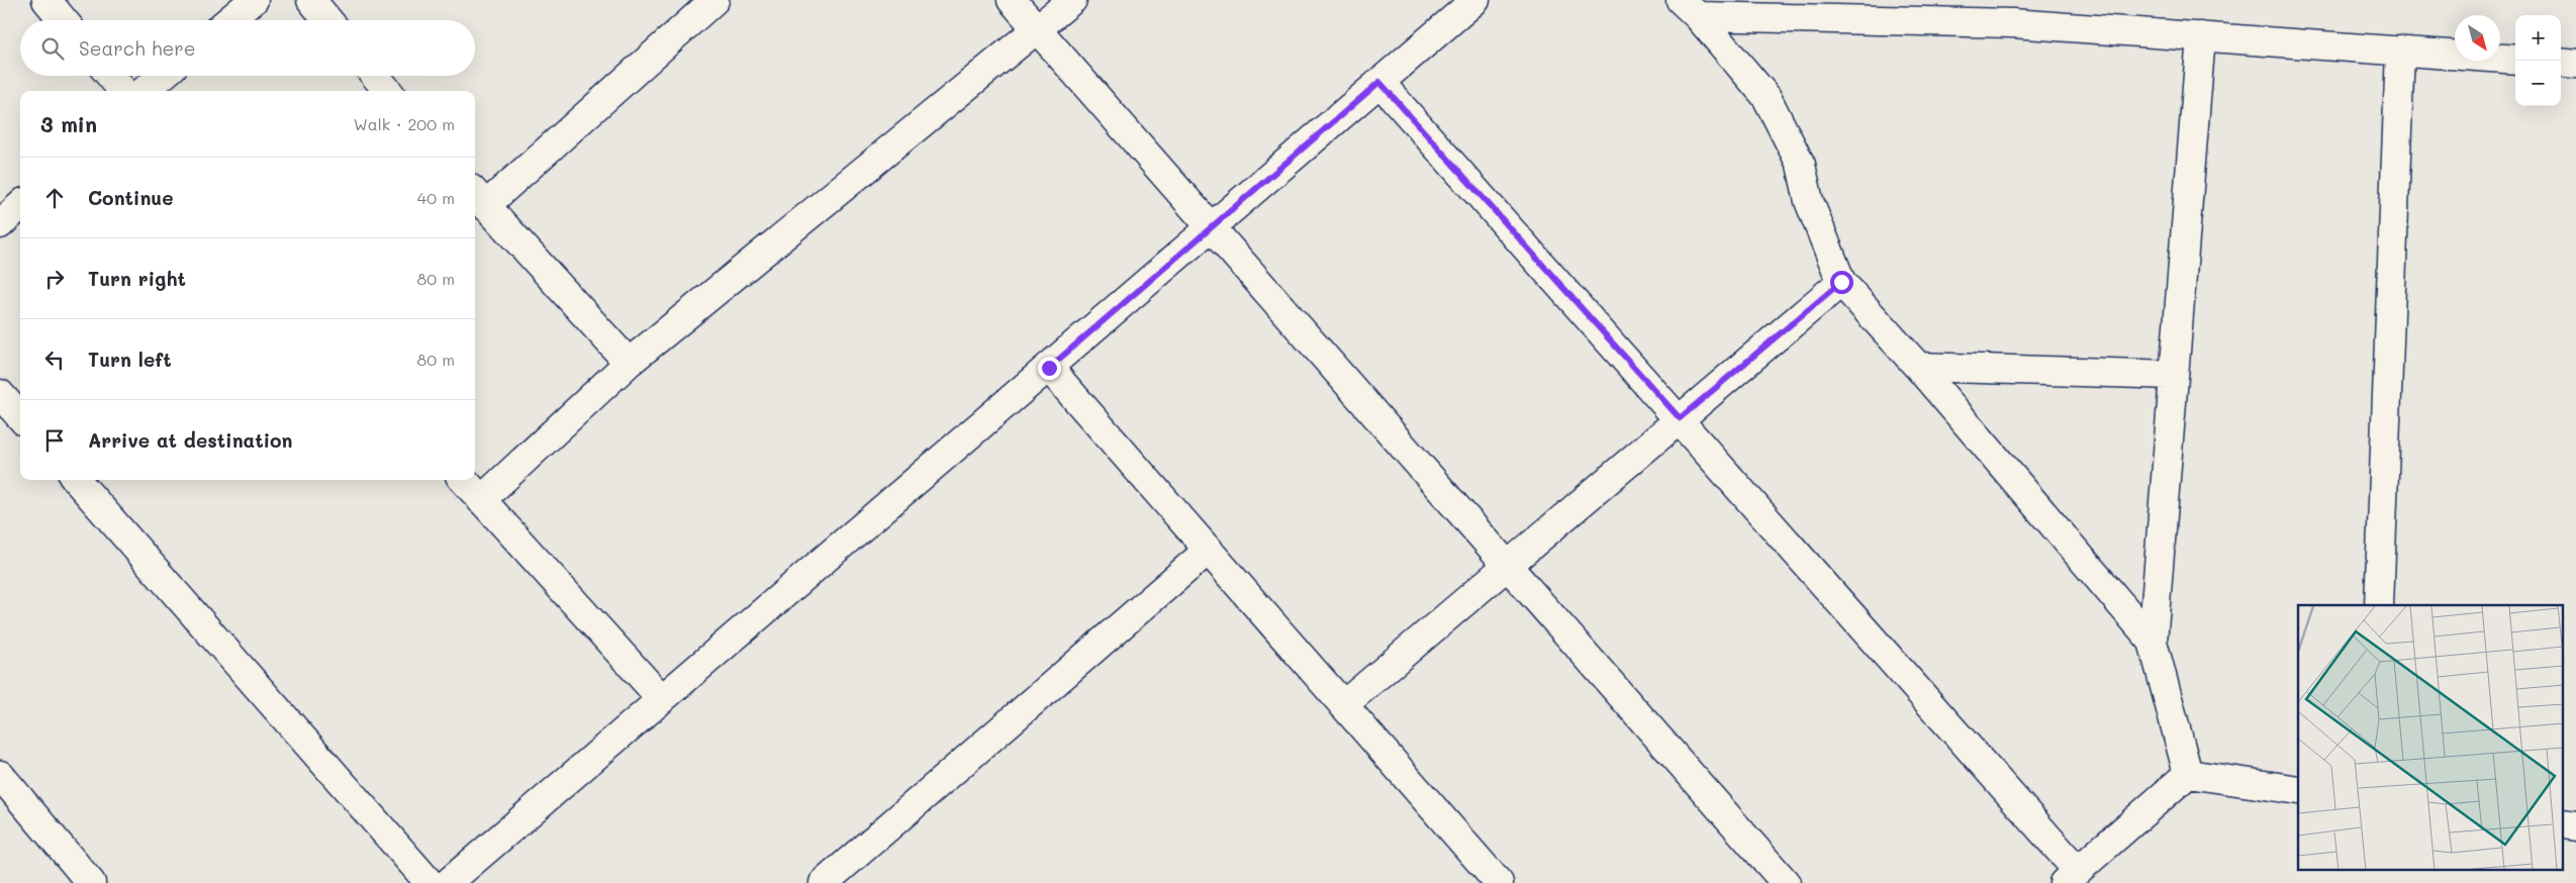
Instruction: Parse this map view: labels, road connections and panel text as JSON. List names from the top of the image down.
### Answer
{
  "north": "bottom right",
  "page": {
    "map_buttons": ["+", "−"],
    "search": "Search here",
    "heading": ["3 min", "Walk · 200 m"],
    "list": [
      ["Continue", "40 m"],
      ["Turn right", "80 m"],
      ["Turn left", "80 m"],
      "Arrive at destination"
    ]
  }
}
